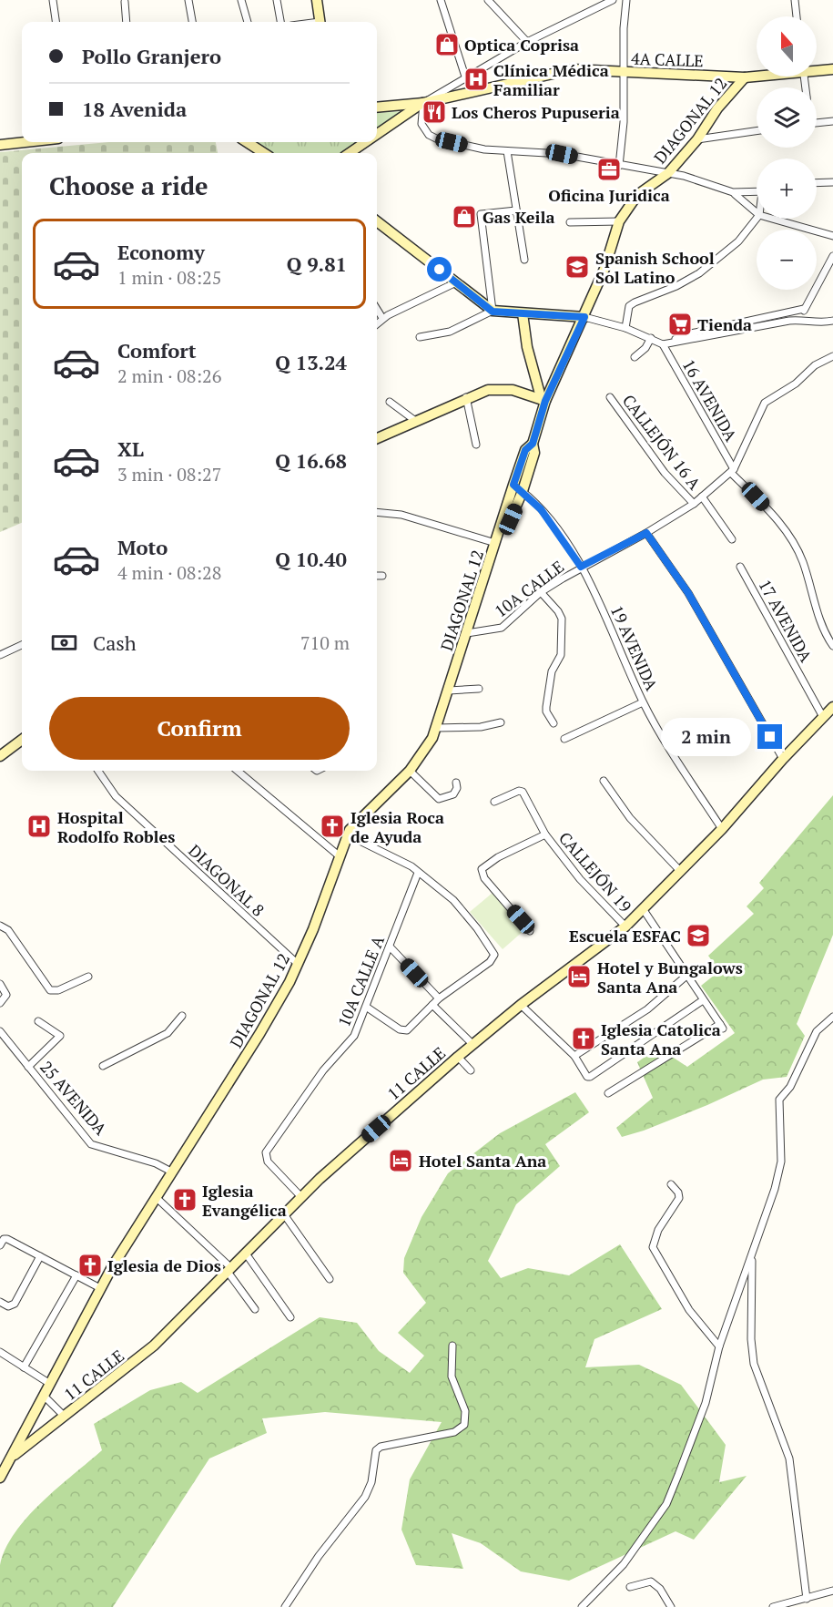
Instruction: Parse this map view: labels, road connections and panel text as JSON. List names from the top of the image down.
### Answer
{
  "streets": {
    "main road": ["4A CALLE", "DIAGONAL 12", "11 CALLE"],
    "street": [
      "16 AVENIDA",
      "CALLEJÓN 16 A",
      "10A CALLE",
      "17 AVENIDA",
      "19 AVENIDA",
      "CALLEJÓN 19",
      "DIAGONAL 8",
      "10A CALLE A",
      "25 AVENIDA"
    ]
  },
  "crossings": [
    ["4A CALLE", "DIAGONAL 12"],
    ["DIAGONAL 12", "10A CALLE"],
    ["DIAGONAL 12", "19 AVENIDA"],
    ["DIAGONAL 12", "DIAGONAL 8"],
    ["DIAGONAL 12", "11 CALLE"],
    ["DIAGONAL 12", "25 AVENIDA"],
    ["16 AVENIDA", "10A CALLE"],
    ["CALLEJÓN 16 A", "10A CALLE"],
    ["10A CALLE", "19 AVENIDA"],
    ["17 AVENIDA", "11 CALLE"],
    ["19 AVENIDA", "11 CALLE"],
    ["CALLEJÓN 19", "11 CALLE"],
    ["10A CALLE A", "11 CALLE"]
  ],
  "places": {
    "shop": ["Optica Coprisa", "Gas Keila"],
    "hospital": ["Clínica Médica Familiar", "Hospital Rodolfo Robles"],
    "restaurant": ["Los Cheros Pupuseria"],
    "office": ["Oficina Juridica"],
    "school or university": ["Spanish School Sol Latino", "Escuela ESFAC"],
    "supermarket": ["Tienda"],
    "church": [
      "Iglesia Roca de Ayuda",
      "Iglesia Catolica Santa Ana",
      "Iglesia Evangélica",
      "Iglesia de Dios"
    ],
    "hotel": ["Hotel y Bungalows Santa Ana", "Hotel Santa Ana"]
  },
  "north": "top",
  "page": {
    "map_buttons": ["+", "−"],
    "banner": ["Pollo Granjero", "18 Avenida"],
    "heading": "Choose a ride",
    "list": [
      {
        "name": "Economy",
        "note": "1 min · 08:25",
        "value": "Q 9.81"
      },
      {
        "name": "Comfort",
        "note": "2 min · 08:26",
        "value": "Q 13.24"
      },
      {
        "name": "XL",
        "note": "3 min · 08:27",
        "value": "Q 16.68"
      },
      {
        "name": "Moto",
        "note": "4 min · 08:28",
        "value": "Q 10.40"
      }
    ],
    "pay": ["Cash", "710 m"],
    "buttons": "Confirm",
    "bubble": "2 min"
  }
}
